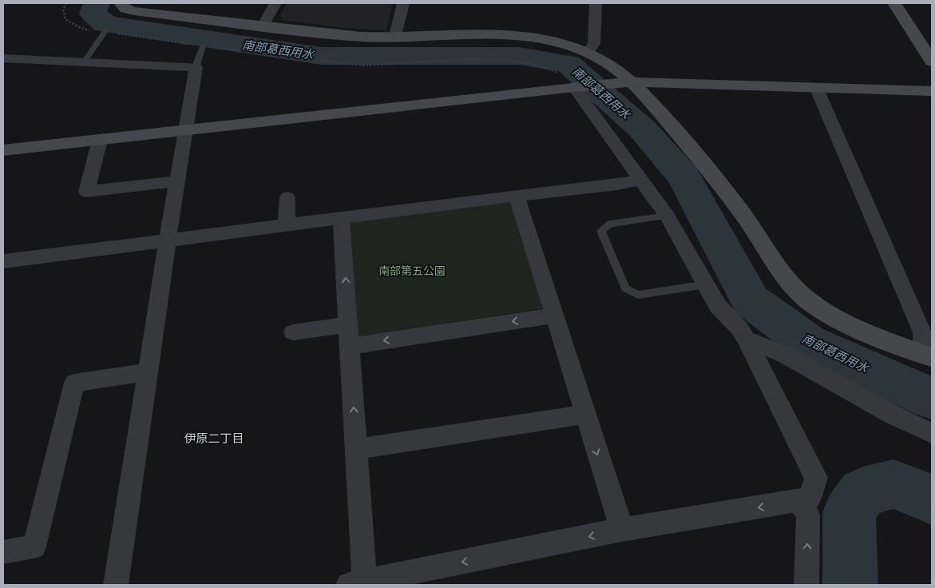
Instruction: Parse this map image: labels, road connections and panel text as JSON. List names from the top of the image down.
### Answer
{
  "districts": ["伊原二丁目"],
  "water": ["南部葛西用水"],
  "parks": ["南部第五公園"]
}
